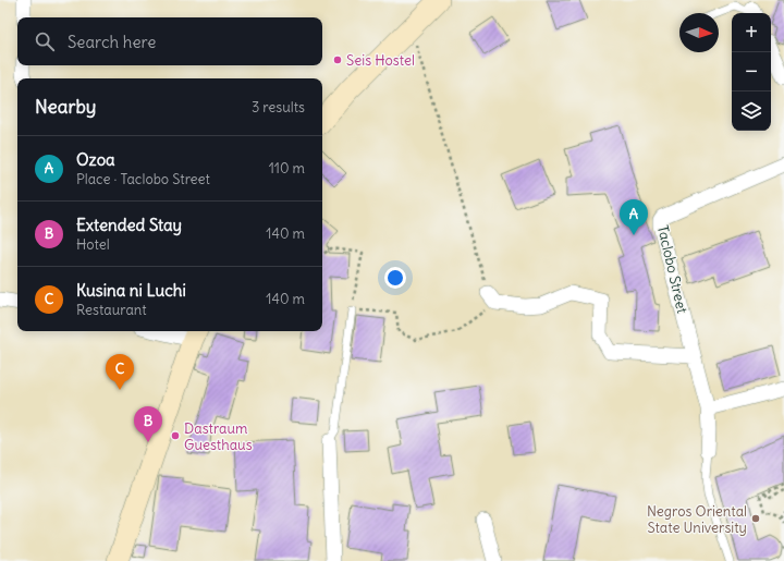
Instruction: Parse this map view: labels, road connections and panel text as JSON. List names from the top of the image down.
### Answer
{
  "streets": {
    "street": ["Taclobo Street"]
  },
  "places": ["Seis Hostel", "Dastraum Guesthaus", "Negros Oriental State University"],
  "north": "right",
  "page": {
    "map_buttons": ["+", "−"],
    "search": "Search here",
    "heading": ["Nearby", "3 results"],
    "list": [
      {
        "mark": "A",
        "name": "Ozoa",
        "note": "Place · Taclobo Street",
        "value": "110 m"
      },
      {
        "mark": "B",
        "name": "Extended Stay",
        "note": "Hotel",
        "value": "140 m"
      },
      {
        "mark": "C",
        "name": "Kusina ni Luchi",
        "note": "Restaurant",
        "value": "140 m"
      }
    ],
    "pins": ["A", "C", "B"]
  }
}
